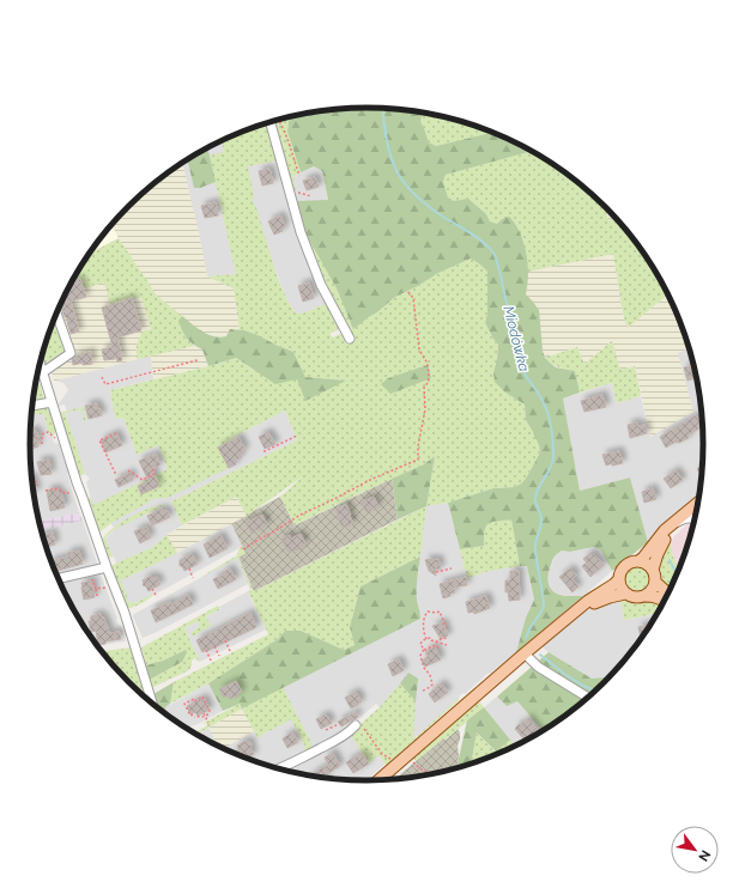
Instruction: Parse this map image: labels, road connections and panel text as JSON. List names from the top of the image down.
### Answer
{
  "water": ["Miodówka"],
  "north": "bottom right"
}
